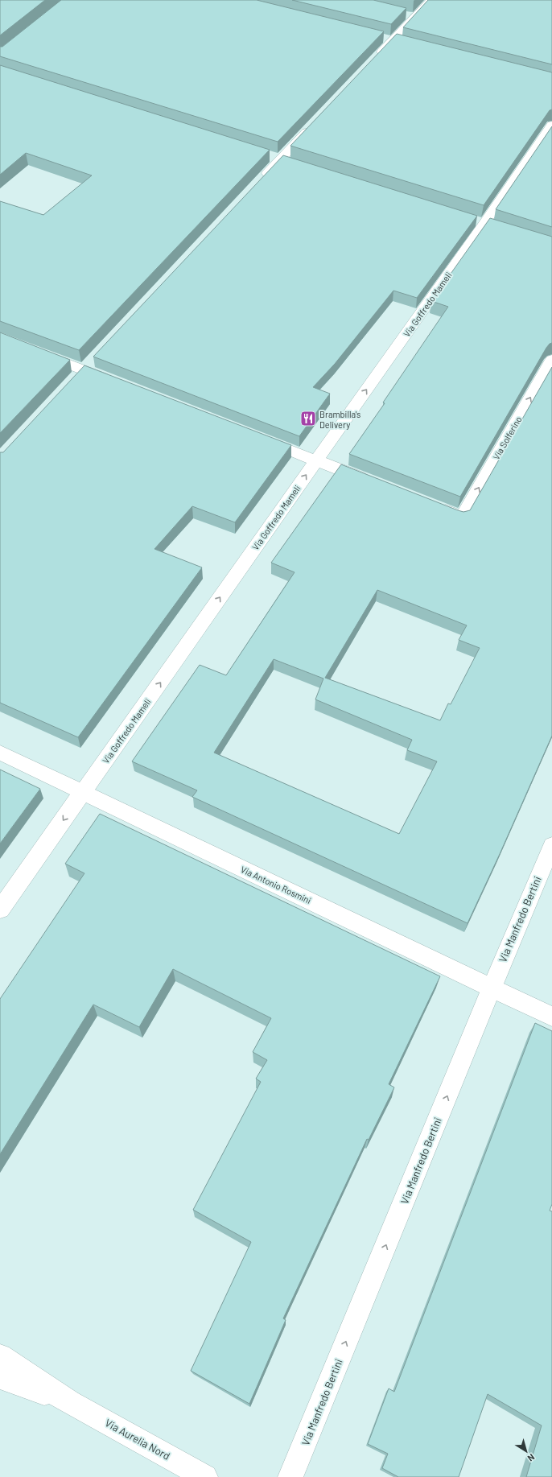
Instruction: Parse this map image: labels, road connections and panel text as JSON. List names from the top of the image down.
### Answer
{
  "streets": {
    "street": [
      "Via Goffredo Mameli",
      "Via Solferino",
      "Via Antonio Rosmini",
      "Via Manfredo Bertini",
      "Via Aurelia Nord"
    ]
  },
  "crossings": [
    ["Via Goffredo Mameli", "Via Antonio Rosmini"],
    ["Via Antonio Rosmini", "Via Manfredo Bertini"]
  ],
  "one_way": ["Via Solferino", "Via Manfredo Bertini"],
  "places": {
    "restaurant": ["Brambilla's Delivery"]
  },
  "north": "bottom right"
}
